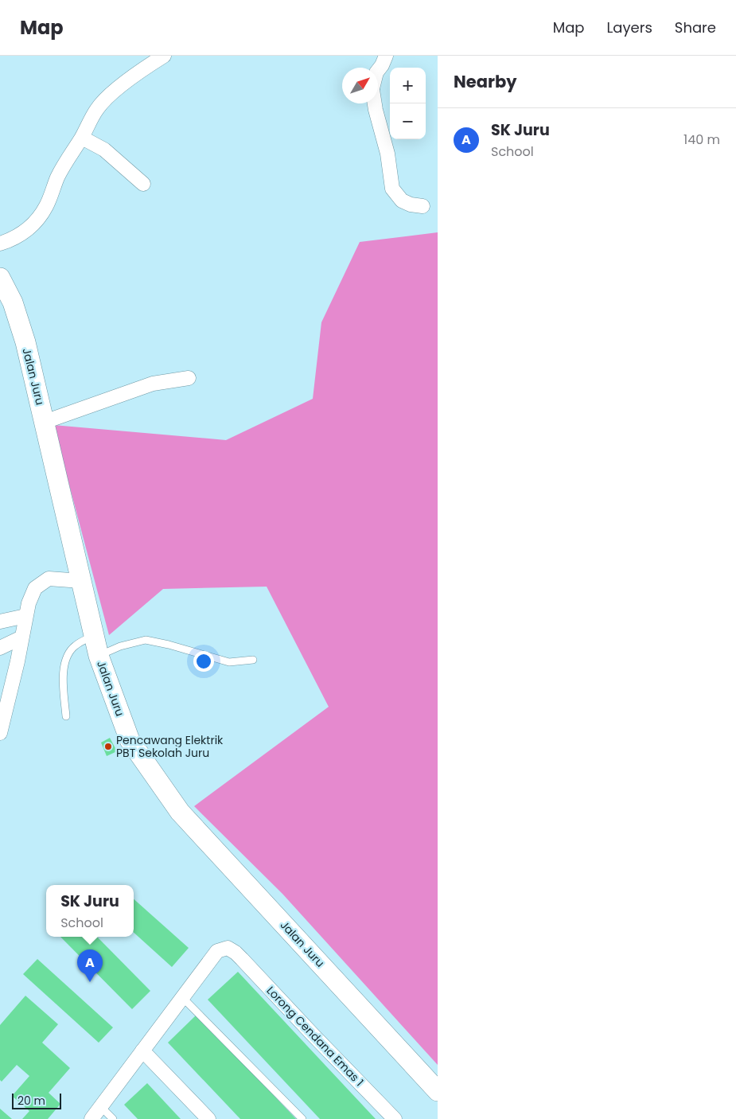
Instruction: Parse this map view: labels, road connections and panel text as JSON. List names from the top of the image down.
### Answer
{
  "streets": {
    "street": ["Jalan Juru", "Lorong Cendana Emas 1"]
  },
  "places": ["Pencawang Elektrik PBT Sekolah Juru"],
  "scale_bar": "20 m",
  "north": "top right",
  "page": {
    "header": "Map",
    "nav": ["Map", "Layers", "Share"],
    "heading": "Nearby",
    "map_buttons": ["+", "−"],
    "list": [
      {
        "mark": "A",
        "name": "SK Juru",
        "note": "School",
        "value": "140 m"
      }
    ],
    "popup": ["SK Juru", "School"],
    "pins": "A",
    "scale": "20 m"
  }
}
